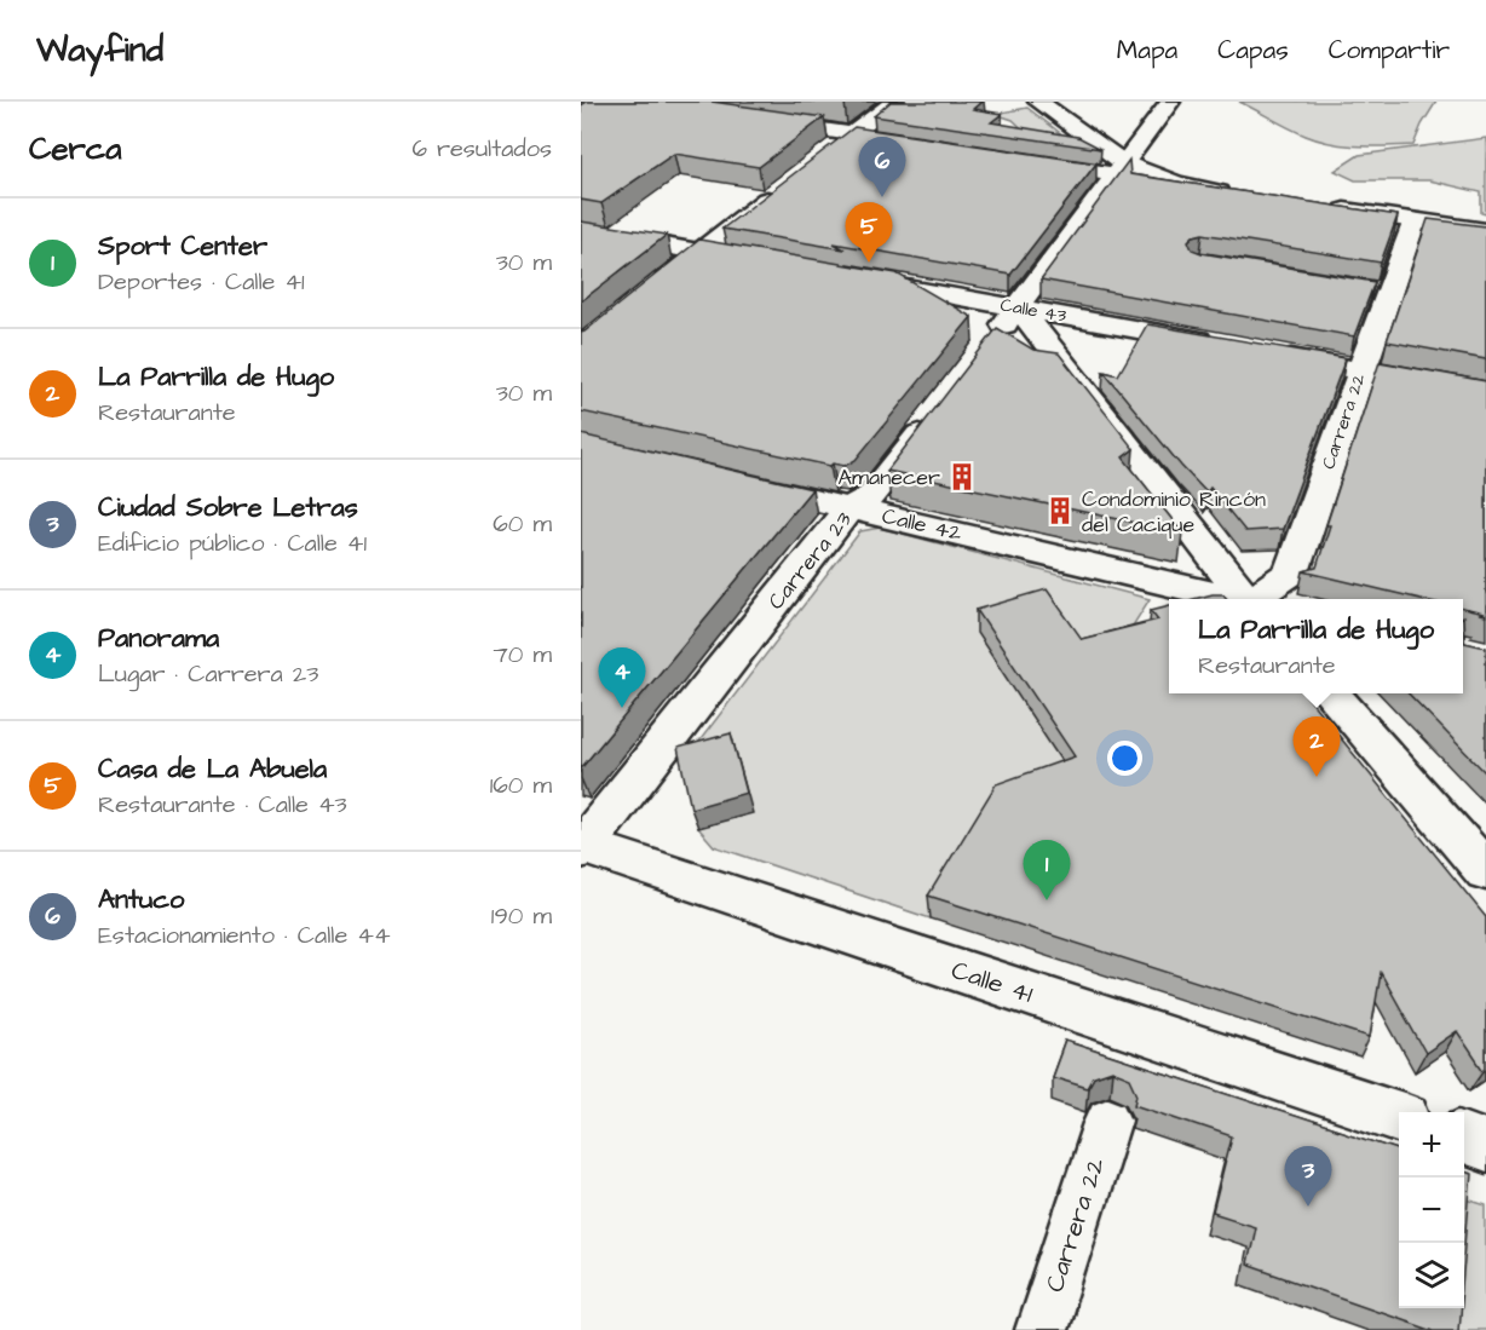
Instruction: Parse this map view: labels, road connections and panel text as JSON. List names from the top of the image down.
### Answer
{
  "streets": {
    "main road": [
      "Calle 43",
      "Carrera 22",
      "Calle 42",
      "Carrera 23",
      "Calle 41"
    ]
  },
  "crossings": [
    ["Calle 42", "Carrera 23"],
    ["Carrera 23", "Calle 41"]
  ],
  "places": {
    "building": ["Amanecer", "Condominio Rincón del Cacique"]
  },
  "page": {
    "header": "Wayfind",
    "nav": ["Mapa", "Capas", "Compartir"],
    "heading": ["Cerca", "6 resultados"],
    "pins": [
      "6",
      "5",
      "4",
      "2",
      "1",
      "3"
    ],
    "list": [
      {
        "mark": "1",
        "name": "Sport Center",
        "note": "Deportes · Calle 41",
        "value": "30 m"
      },
      {
        "mark": "2",
        "name": "La Parrilla de Hugo",
        "note": "Restaurante",
        "value": "30 m"
      },
      {
        "mark": "3",
        "name": "Ciudad Sobre Letras",
        "note": "Edificio público · Calle 41",
        "value": "60 m"
      },
      {
        "mark": "4",
        "name": "Panorama",
        "note": "Lugar · Carrera 23",
        "value": "70 m"
      },
      {
        "mark": "5",
        "name": "Casa de La Abuela",
        "note": "Restaurante · Calle 43",
        "value": "160 m"
      },
      {
        "mark": "6",
        "name": "Antuco",
        "note": "Estacionamiento · Calle 44",
        "value": "190 m"
      }
    ],
    "popup": ["La Parrilla de Hugo", "Restaurante"],
    "map_buttons": ["+", "−"]
  }
}
